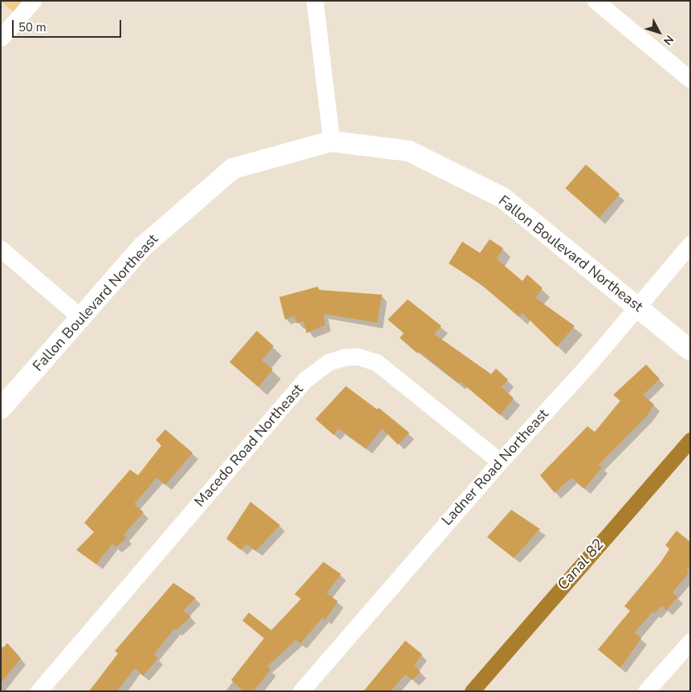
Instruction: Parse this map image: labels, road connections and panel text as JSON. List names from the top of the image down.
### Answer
{
  "streets": {
    "street": ["Fallon Boulevard Northeast", "Macedo Road Northeast", "Ladner Road Northeast"]
  },
  "crossings": [
    ["Fallon Boulevard Northeast", "Ladner Road Northeast"],
    ["Macedo Road Northeast", "Ladner Road Northeast"]
  ],
  "water": ["Canal 82"],
  "scale_bar": "50 m",
  "north": "bottom right"
}
